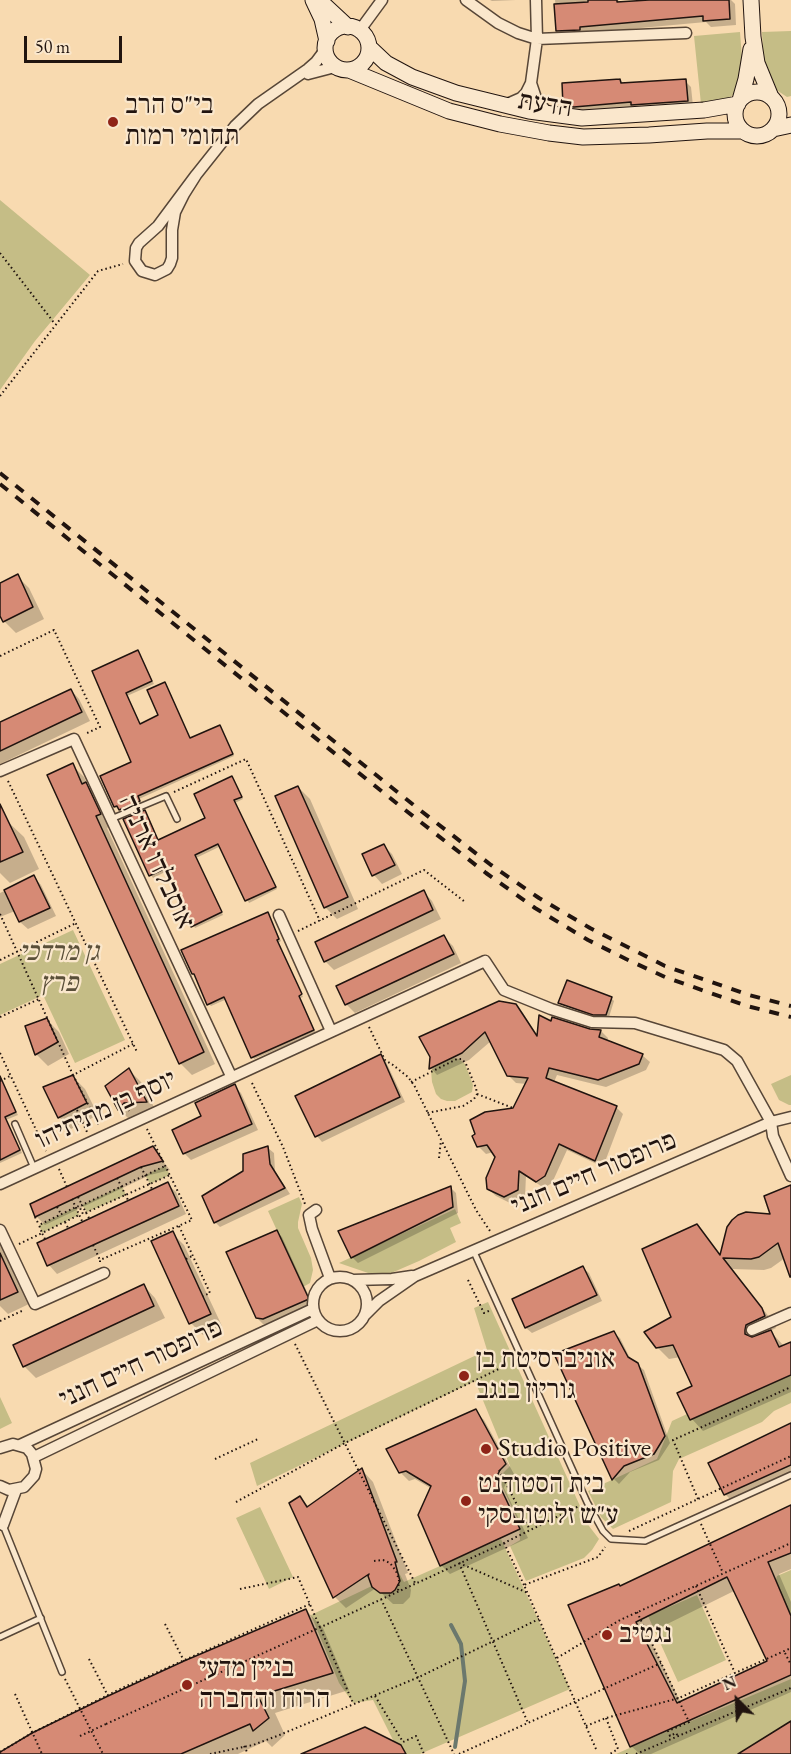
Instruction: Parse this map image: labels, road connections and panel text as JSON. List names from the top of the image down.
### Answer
{
  "streets": {
    "street": [
      "הדעת",
      "אוסבלדו ארניה",
      "יוסף בן מתיתיהו",
      "פרופסור חיים חנני"
    ]
  },
  "crossings": [
    ["אוסבלדו ארניה", "יוסף בן מתיתיהו"],
    ["יוסף בן מתיתיהו", "פרופסור חיים חנני"]
  ],
  "parks": ["גן מרדכי פרץ"],
  "places": [
    "בי\"ס הרב תחומי רמות",
    "אוניברסיטת בן גוריון בנגב",
    "Studio Positive",
    "בית הסטודנט ע\"ש זלוטובסקי",
    "נגטיב",
    "בניין מדעי הרוח והחברה"
  ],
  "scale_bar": "50 m",
  "north": "top left"
}
